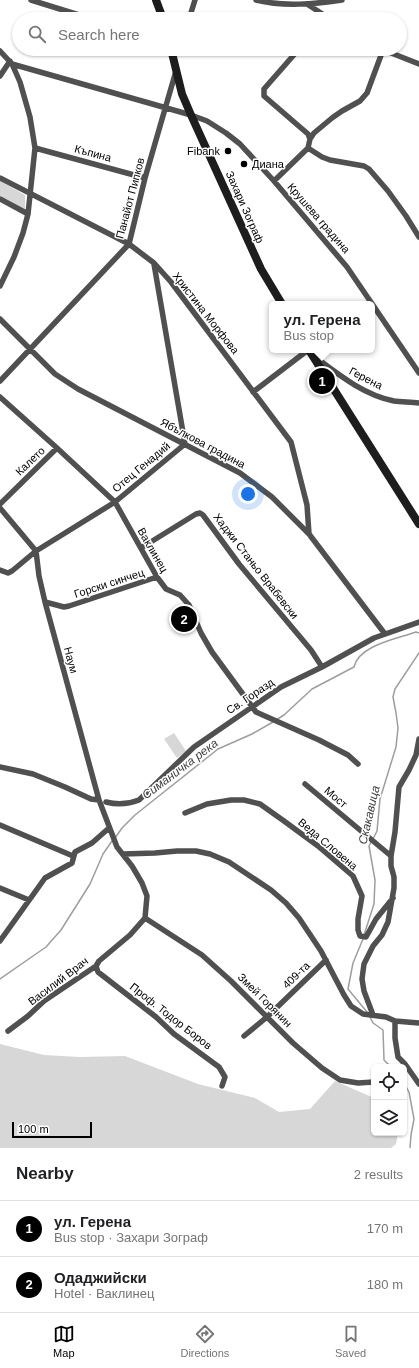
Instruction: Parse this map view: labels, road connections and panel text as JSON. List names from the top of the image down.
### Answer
{
  "streets": {
    "street": [
      "Къпина",
      "Панайот Пипков",
      "Захари Зограф",
      "Крушева градина",
      "Христина Морфова",
      "Герена",
      "Ябълкова градина",
      "Калето",
      "Отец Генадий",
      "Ваклинец",
      "Хаджи Станьо Врабевски",
      "Горски синчец",
      "Наум",
      "Св. Горазд",
      "Мост",
      "Веда Словена",
      "409-та",
      "Василий Врач",
      "Змей Горянин",
      "Проф. Тодор Боров"
    ]
  },
  "crossings": [
    ["Къпина", "Панайот Пипков"],
    ["Панайот Пипков", "Захари Зограф"],
    ["Панайот Пипков", "Крушева градина"],
    ["Панайот Пипков", "Христина Морфова"],
    ["Панайот Пипков", "Ябълкова градина"],
    ["Захари Зограф", "Крушева градина"],
    ["Христина Морфова", "Ябълкова градина"],
    ["Христина Морфова", "Отец Генадий"],
    ["Ябълкова градина", "Отец Генадий"],
    ["Ябълкова градина", "Св. Горазд"],
    ["Калето", "Ваклинец"],
    ["Отец Генадий", "Ваклинец"],
    ["Отец Генадий", "Наум"],
    ["Ваклинец", "Хаджи Станьо Врабевски"],
    ["Ваклинец", "Горски синчец"],
    ["Ваклинец", "Св. Горазд"],
    ["Хаджи Станьо Врабевски", "Св. Горазд"],
    ["Горски синчец", "Наум"],
    ["409-та", "Змей Горянин"],
    ["Василий Врач", "Змей Горянин"],
    ["Василий Врач", "Проф. Тодор Боров"]
  ],
  "water": ["Симаничка река", "Скакавица"],
  "places": ["Fibank", "Диана"],
  "scale_bar": "100 m",
  "page": {
    "search": "Search here",
    "popup": ["ул. Герена", "Bus stop"],
    "pins": ["1", "2"],
    "scale": "100 m",
    "heading": ["Nearby", "2 results"],
    "list": [
      {
        "mark": "1",
        "name": "ул. Герена",
        "note": "Bus stop · Захари Зограф",
        "value": "170 m"
      },
      {
        "mark": "2",
        "name": "Одаджийски",
        "note": "Hotel · Ваклинец",
        "value": "180 m"
      }
    ],
    "nav": ["Map", "Directions", "Saved"]
  }
}
